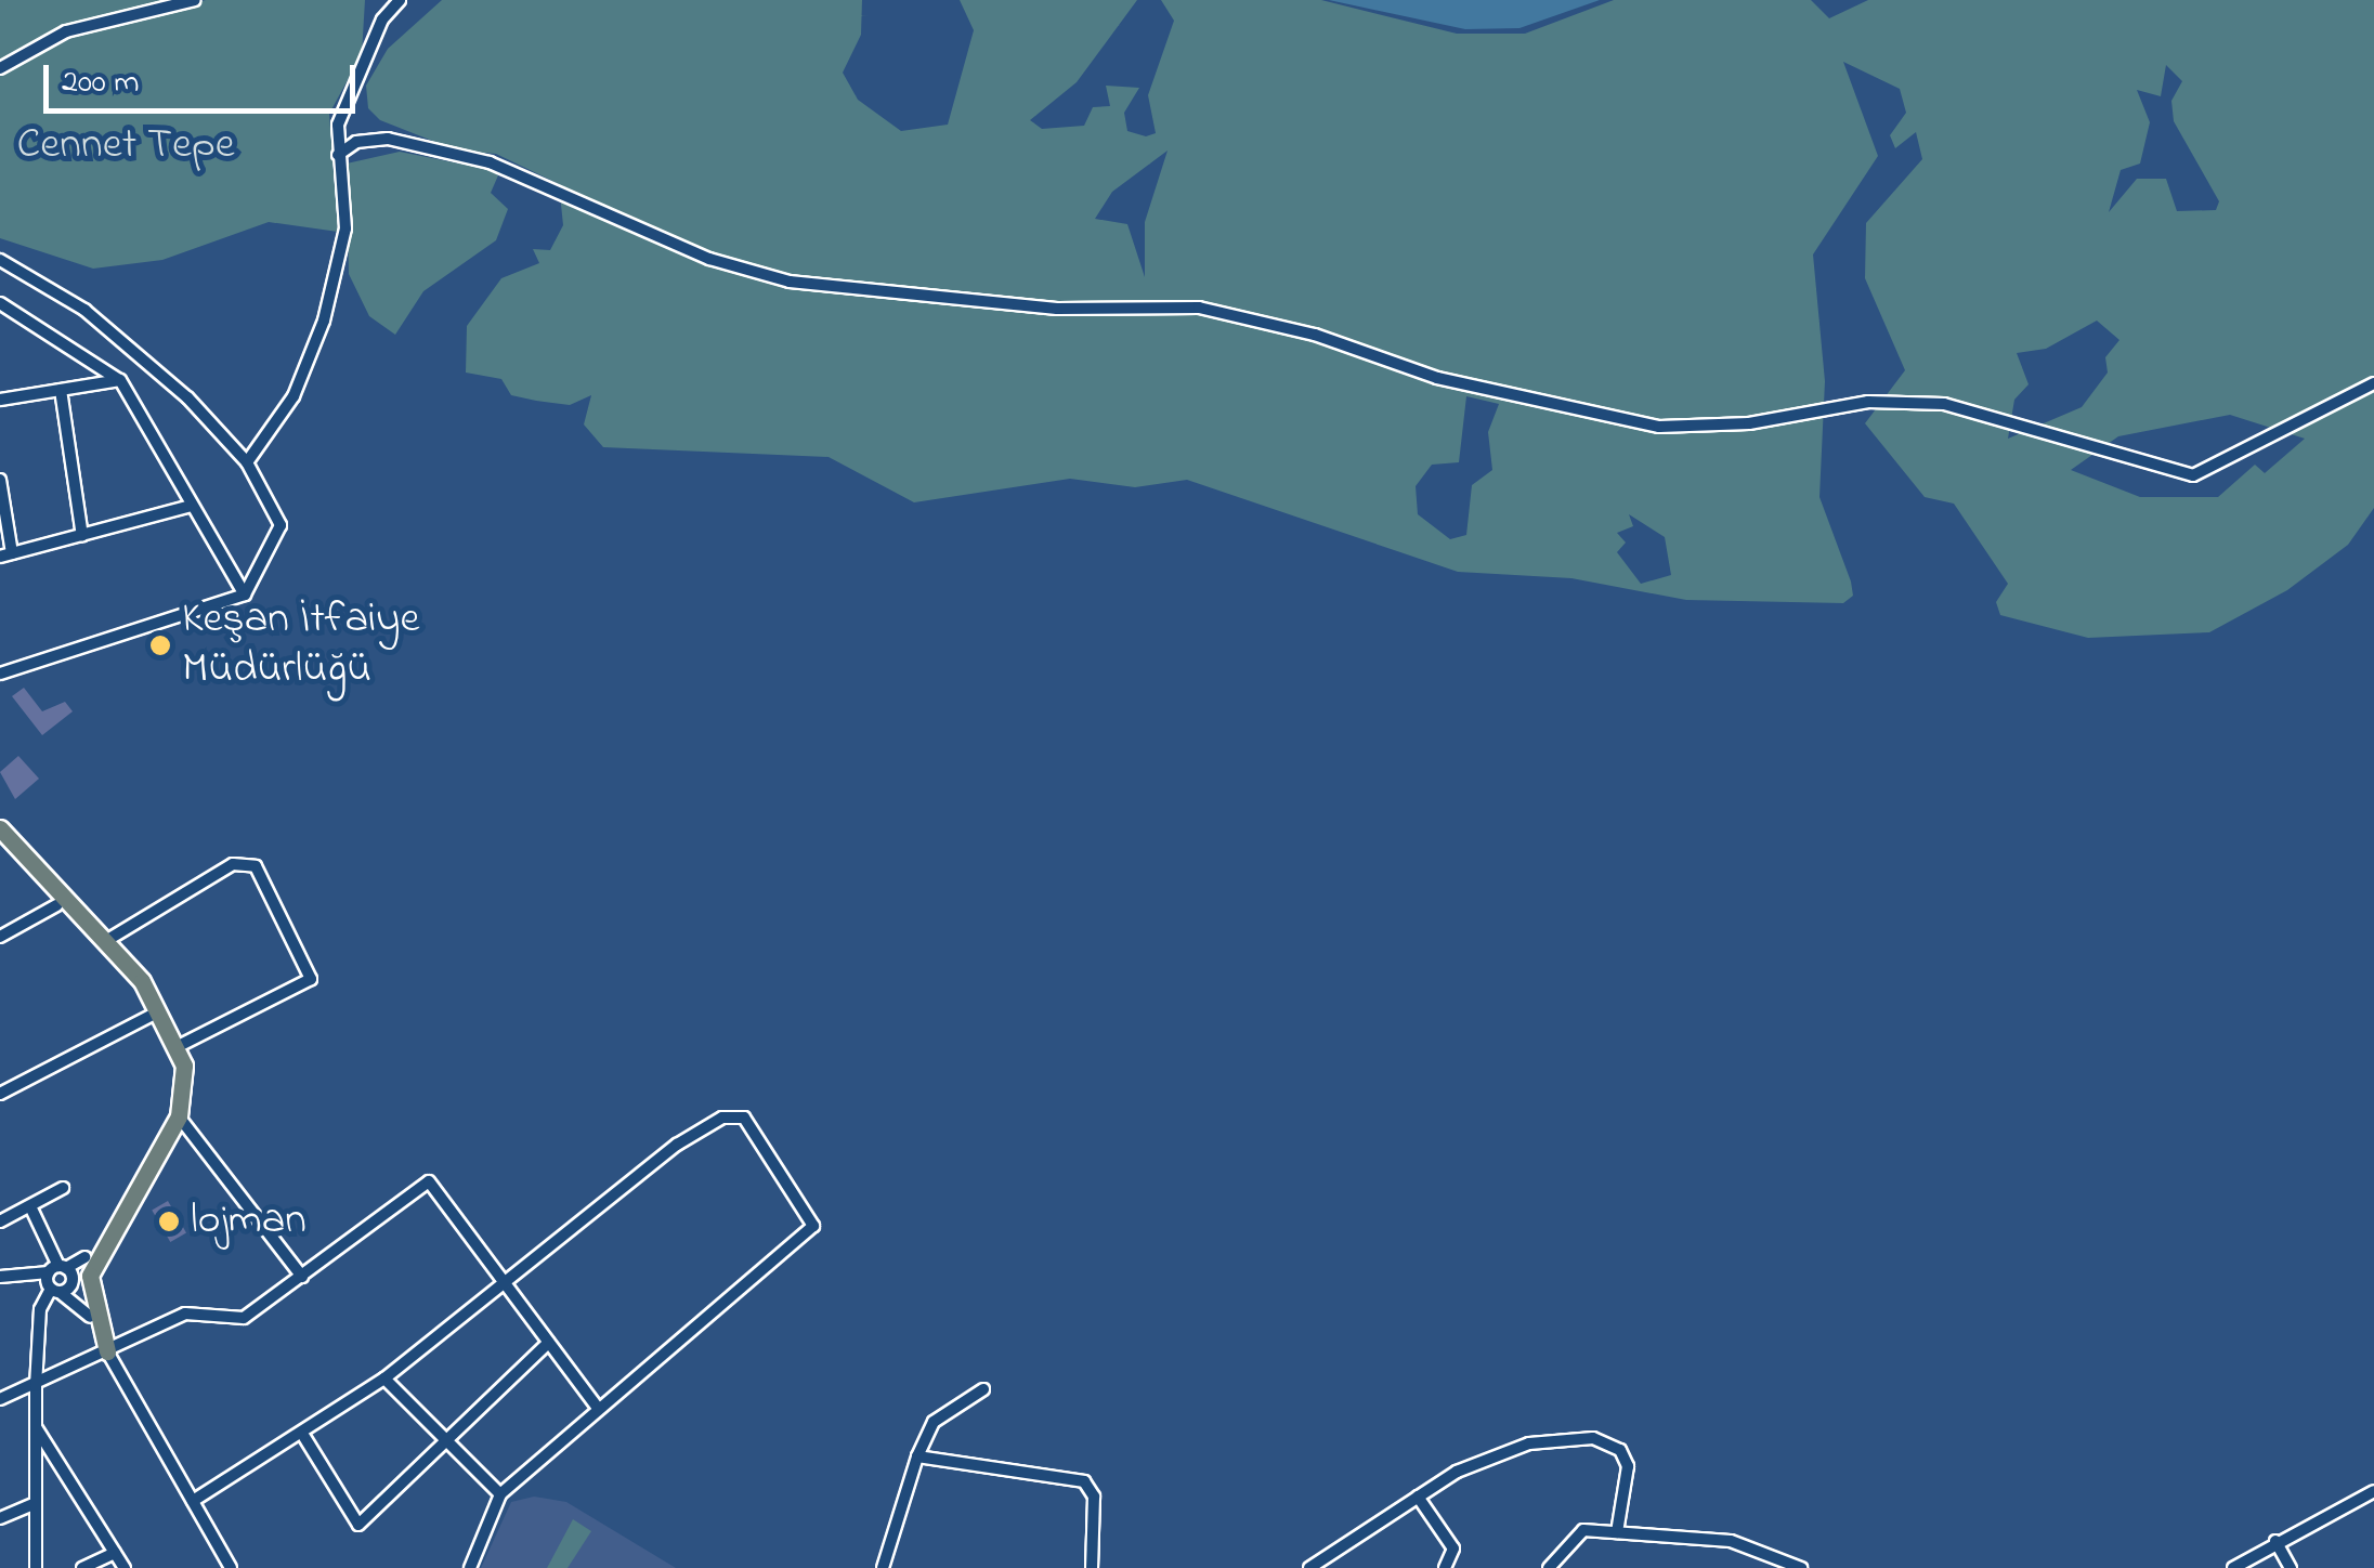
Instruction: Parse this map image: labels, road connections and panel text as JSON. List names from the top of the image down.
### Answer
{
  "parks": ["Cennet Tepe"],
  "places": ["Keşan İtfaiye Müdürlüğü", "lojman"],
  "scale_bar": "200 m"
}
